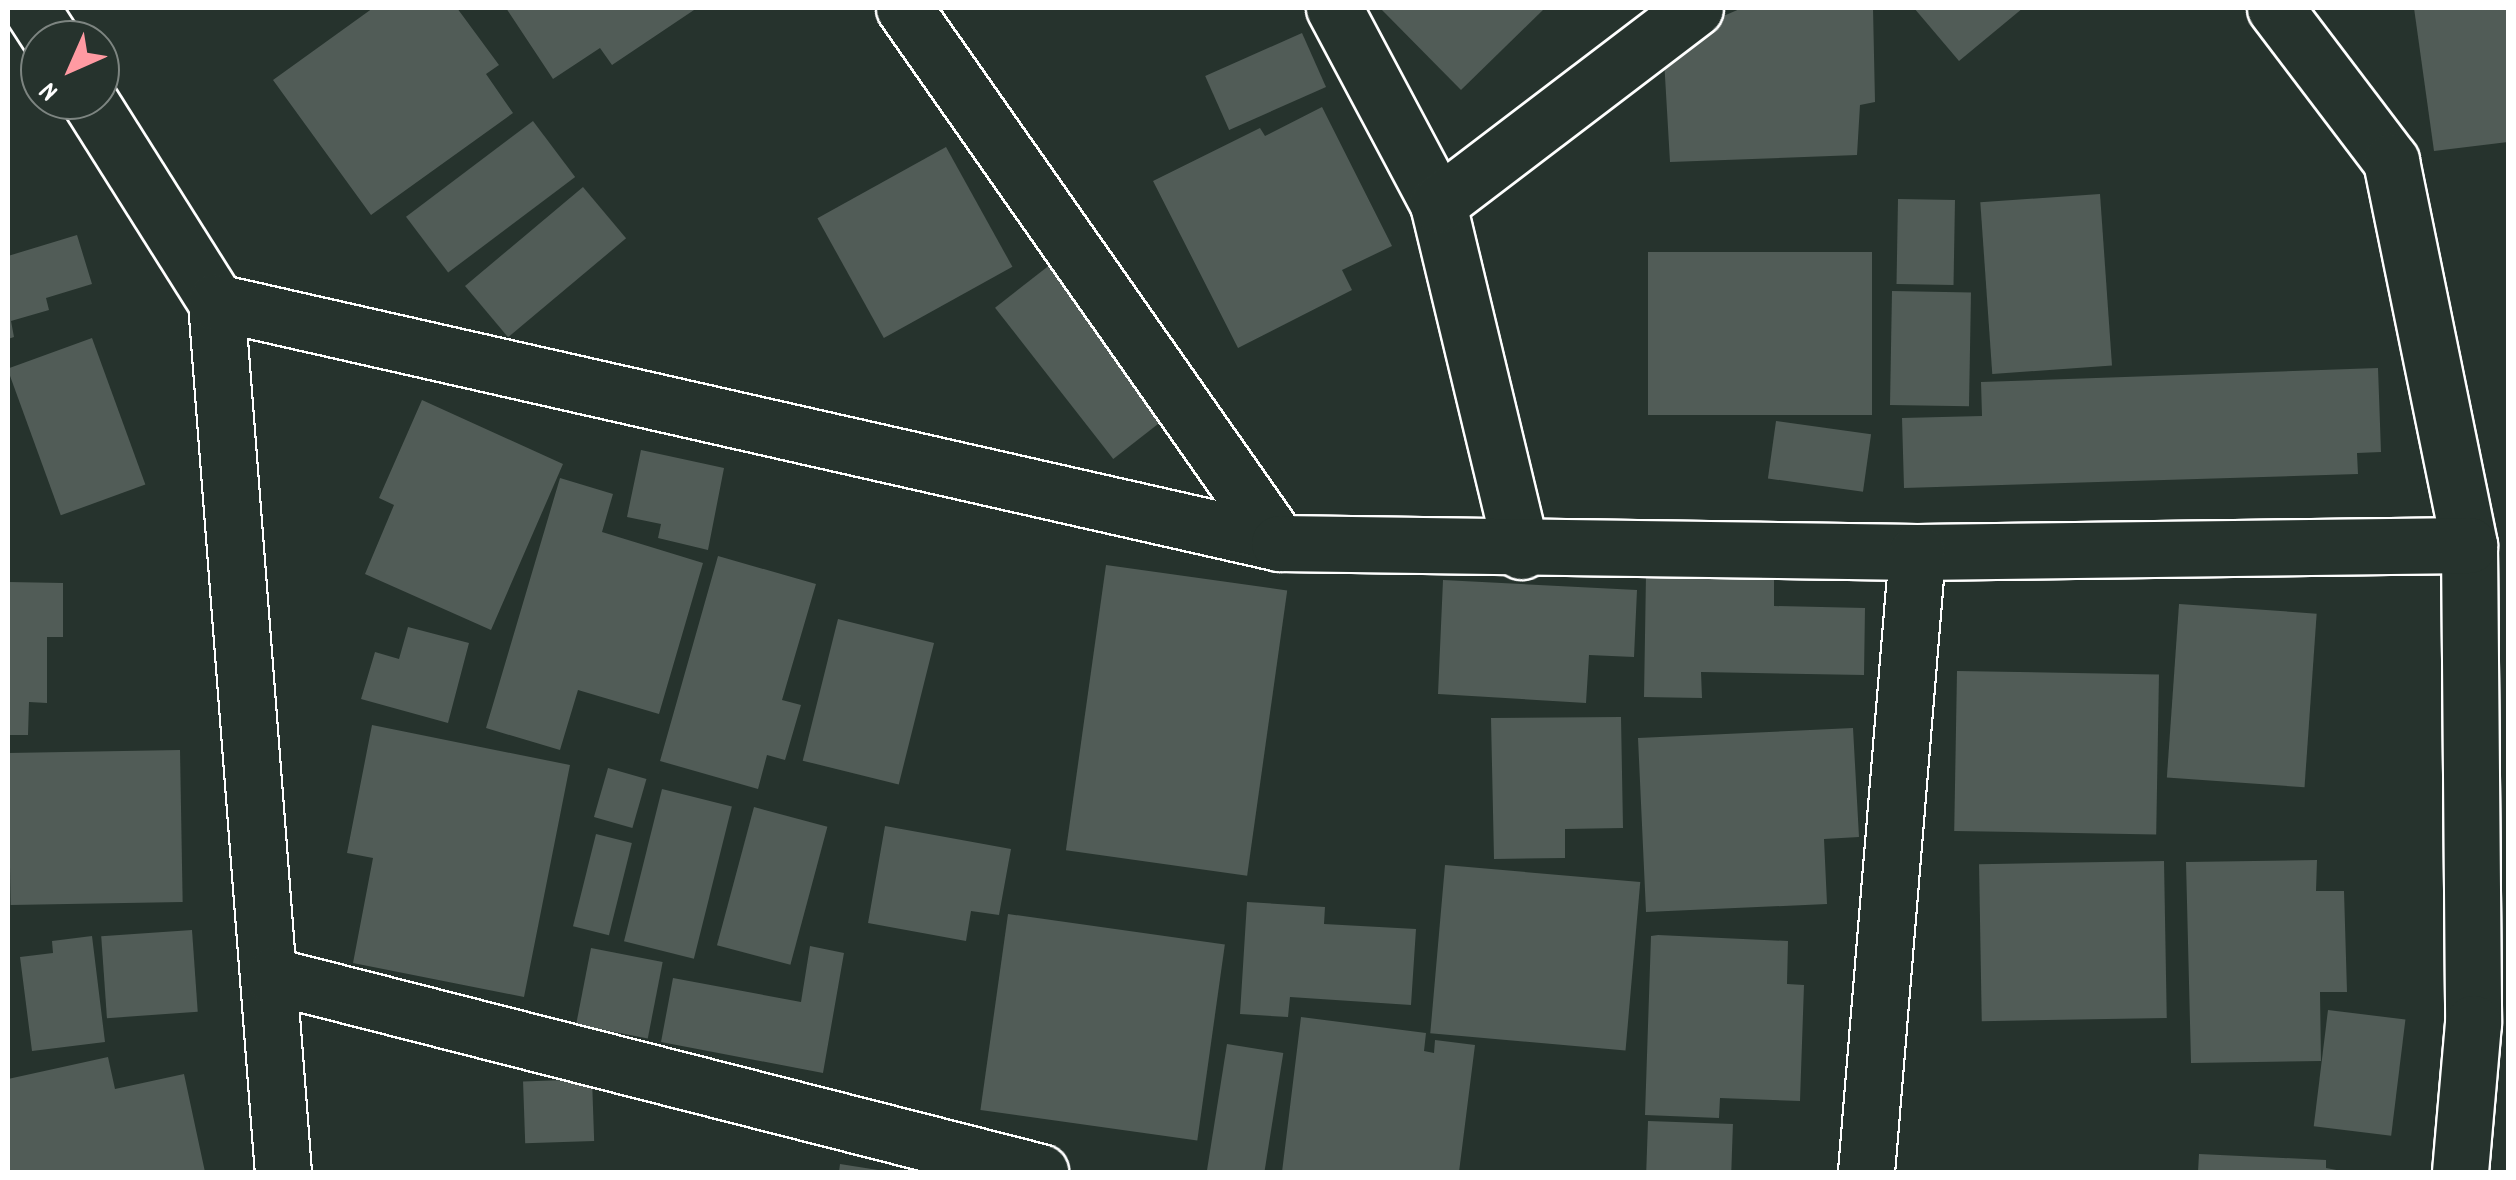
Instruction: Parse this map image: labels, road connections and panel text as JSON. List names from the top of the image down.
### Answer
{
  "north": "bottom left"
}
